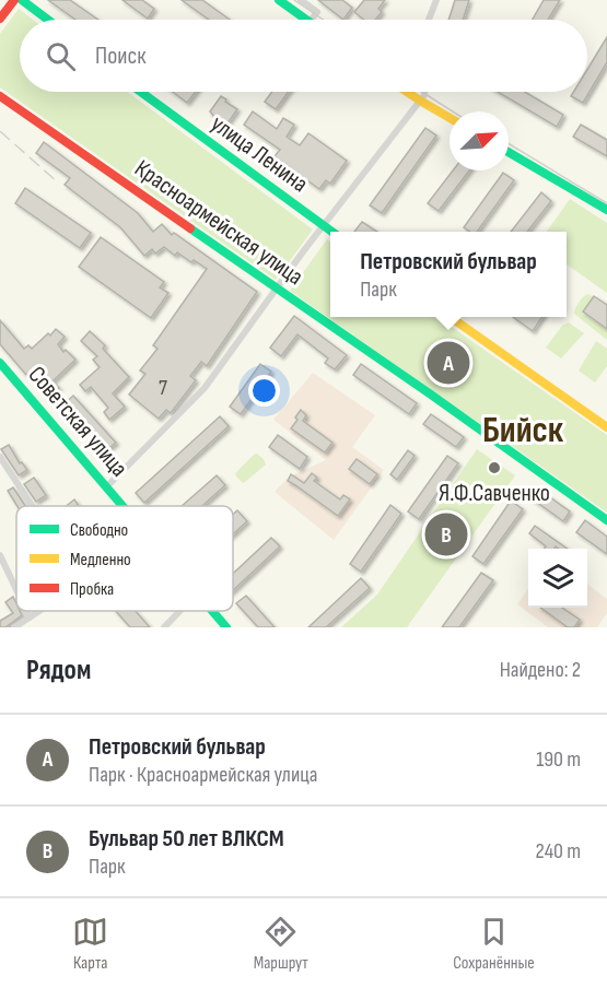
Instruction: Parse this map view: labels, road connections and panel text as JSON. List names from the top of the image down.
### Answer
{
  "streets": {
    "main road": ["улица Ленина", "Красноармейская улица", "Советская улица"]
  },
  "districts": ["Бийск"],
  "places": ["Я.Ф.Савченко"],
  "house_numbers": ["7"],
  "legend": ["Свободно", "Медленно", "Пробка"],
  "north": "top right",
  "page": {
    "search": "Поиск",
    "popup": ["Петровский бульвар", "Парк"],
    "pins": ["A", "B"],
    "heading": ["Рядом", "Найдено: 2"],
    "list": [
      {
        "mark": "A",
        "name": "Петровский бульвар",
        "note": "Парк · Красноармейская улица",
        "value": "190 m"
      },
      {
        "mark": "B",
        "name": "Бульвар 50 лет ВЛКСМ",
        "note": "Парк",
        "value": "240 m"
      }
    ],
    "nav": ["Карта", "Маршрут", "Сохранённые"]
  }
}
